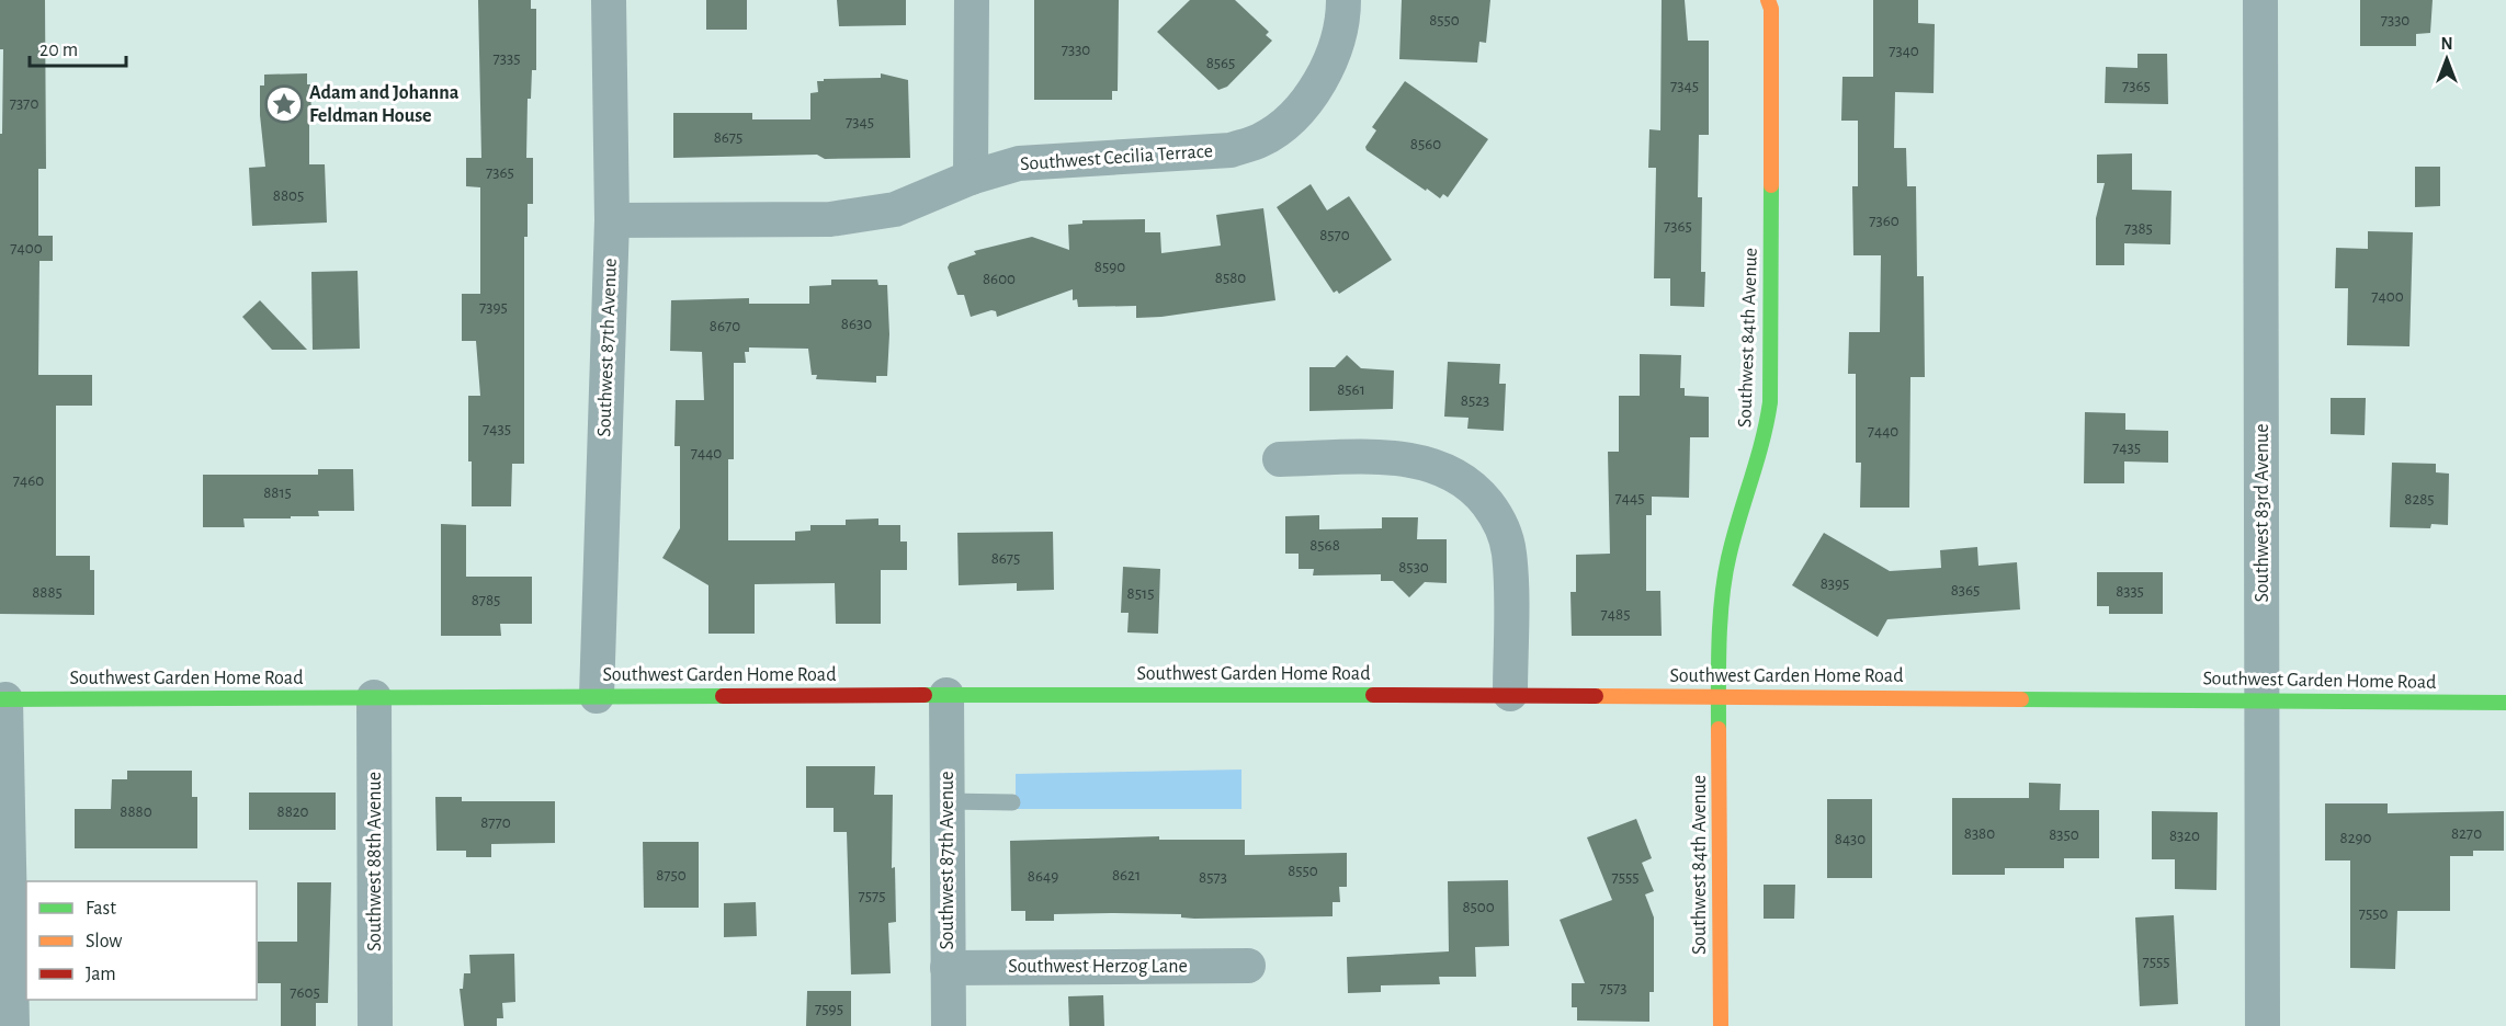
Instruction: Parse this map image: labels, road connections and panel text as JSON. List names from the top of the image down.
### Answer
{
  "streets": {
    "main road": ["Southwest 84th Avenue", "Southwest Garden Home Road"],
    "street": [
      "Southwest Cecilia Terrace",
      "Southwest 87th Avenue",
      "Southwest 83rd Avenue",
      "Southwest 88th Avenue",
      "Southwest Herzog Lane"
    ]
  },
  "crossings": [
    ["Southwest Cecilia Terrace", "Southwest 87th Avenue"],
    ["Southwest 84th Avenue", "Southwest Garden Home Road"],
    ["Southwest 87th Avenue", "Southwest Garden Home Road"],
    ["Southwest 87th Avenue", "Southwest Herzog Lane"],
    ["Southwest 83rd Avenue", "Southwest Garden Home Road"],
    ["Southwest Garden Home Road", "Southwest 88th Avenue"]
  ],
  "places": {
    "place": ["Adam and Johanna Feldman House"]
  },
  "house_numbers": [
    "8550",
    "7330",
    "7330",
    "7340",
    "7335",
    "8565",
    "7345",
    "7365",
    "7370",
    "7345",
    "8675",
    "8560",
    "7365",
    "8805",
    "7360",
    "7365",
    "7385",
    "8570",
    "7400",
    "8590",
    "8580",
    "8600",
    "7400",
    "7395",
    "8630",
    "8670",
    "8561",
    "8523",
    "7435",
    "7440",
    "7435",
    "7440",
    "7460",
    "8815",
    "7445",
    "8285",
    "8568",
    "8675",
    "8530",
    "8395",
    "8365",
    "8335",
    "8885",
    "8515",
    "8785",
    "7485",
    "8880",
    "8820",
    "8770",
    "8380",
    "8270",
    "8350",
    "8320",
    "8290",
    "8430",
    "8550",
    "8750",
    "8621",
    "8649",
    "8573",
    "7555",
    "7575",
    "8500",
    "7550",
    "7555",
    "7573",
    "7605",
    "7595"
  ],
  "legend": ["Fast", "Slow", "Jam"],
  "scale_bar": "20 m",
  "north": "top"
}
